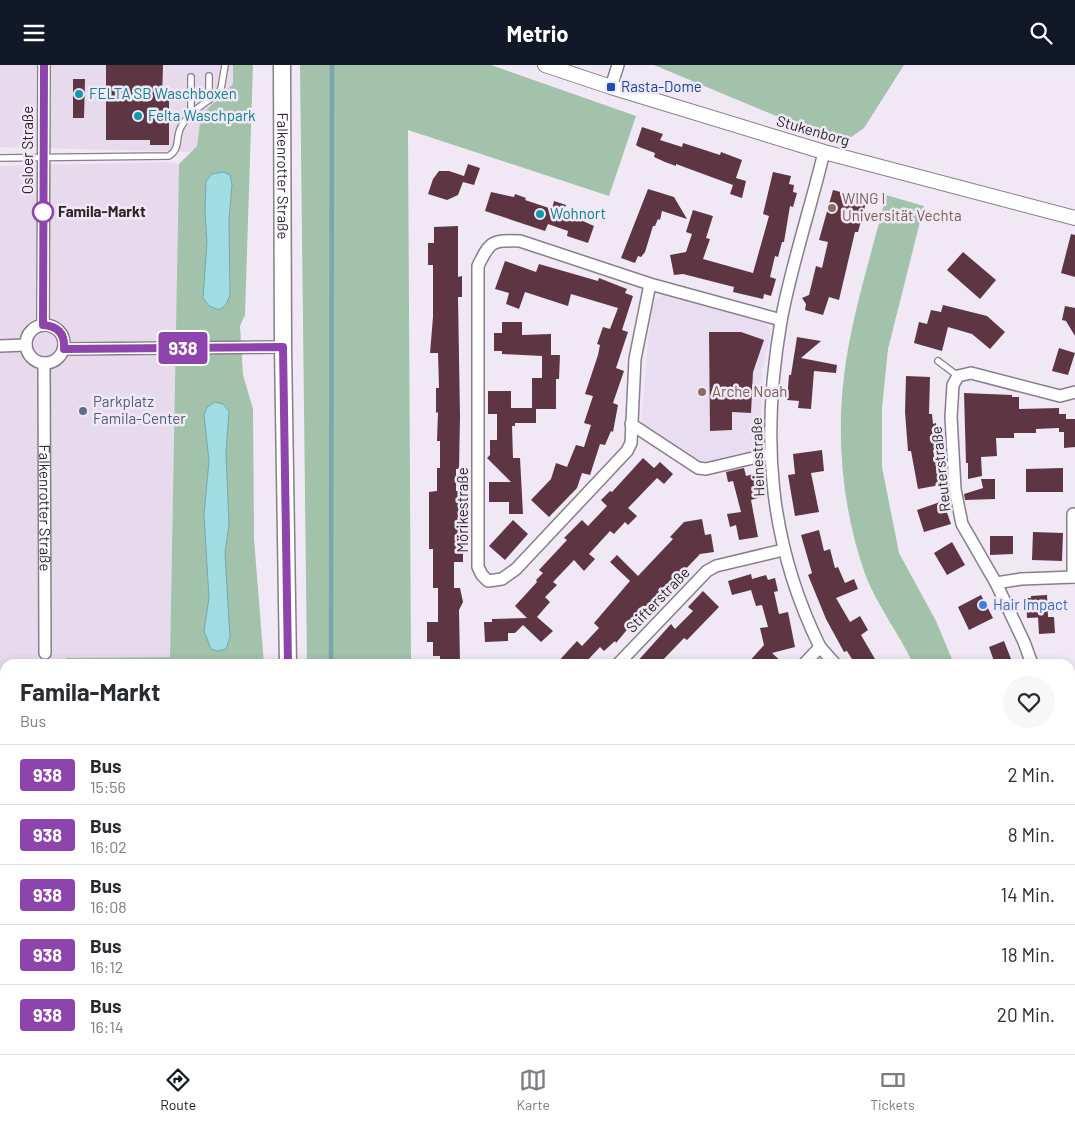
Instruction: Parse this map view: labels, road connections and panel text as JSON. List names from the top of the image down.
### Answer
{
  "streets": {
    "main road": ["Falkenrotter Straße"],
    "street": [
      "Stukenborg",
      "Osloer Straße",
      "Heinestraße",
      "Reuterstraße",
      "Mörikestraße",
      "Stifterstraße"
    ]
  },
  "crossings": [
    ["Stukenborg", "Heinestraße"],
    ["Osloer Straße", "Falkenrotter Straße"],
    ["Heinestraße", "Mörikestraße"],
    ["Heinestraße", "Stifterstraße"]
  ],
  "places": {
    "transit": ["Rasta-Dome"],
    "other": [
      "FELTA SB Waschboxen",
      "Felta Waschpark",
      "WING I Universität Vechta",
      "Famila-Markt",
      "Wohnort",
      "Arche Noah",
      "Parkplatz Famila-Center",
      "Hair Impact"
    ]
  },
  "lines": ["bus line 938"],
  "page": {
    "header": "Metrio",
    "on_map": "938",
    "heading": ["Famila-Markt", "Bus"],
    "list": [
      {
        "mark": "938",
        "name": "Bus",
        "note": "15:56",
        "value": "2 Min."
      },
      {
        "mark": "938",
        "name": "Bus",
        "note": "16:02",
        "value": "8 Min."
      },
      {
        "mark": "938",
        "name": "Bus",
        "note": "16:08",
        "value": "14 Min."
      },
      {
        "mark": "938",
        "name": "Bus",
        "note": "16:12",
        "value": "18 Min."
      },
      {
        "mark": "938",
        "name": "Bus",
        "note": "16:14",
        "value": "20 Min."
      }
    ],
    "tabs": ["Route", "Karte", "Tickets"]
  }
}
